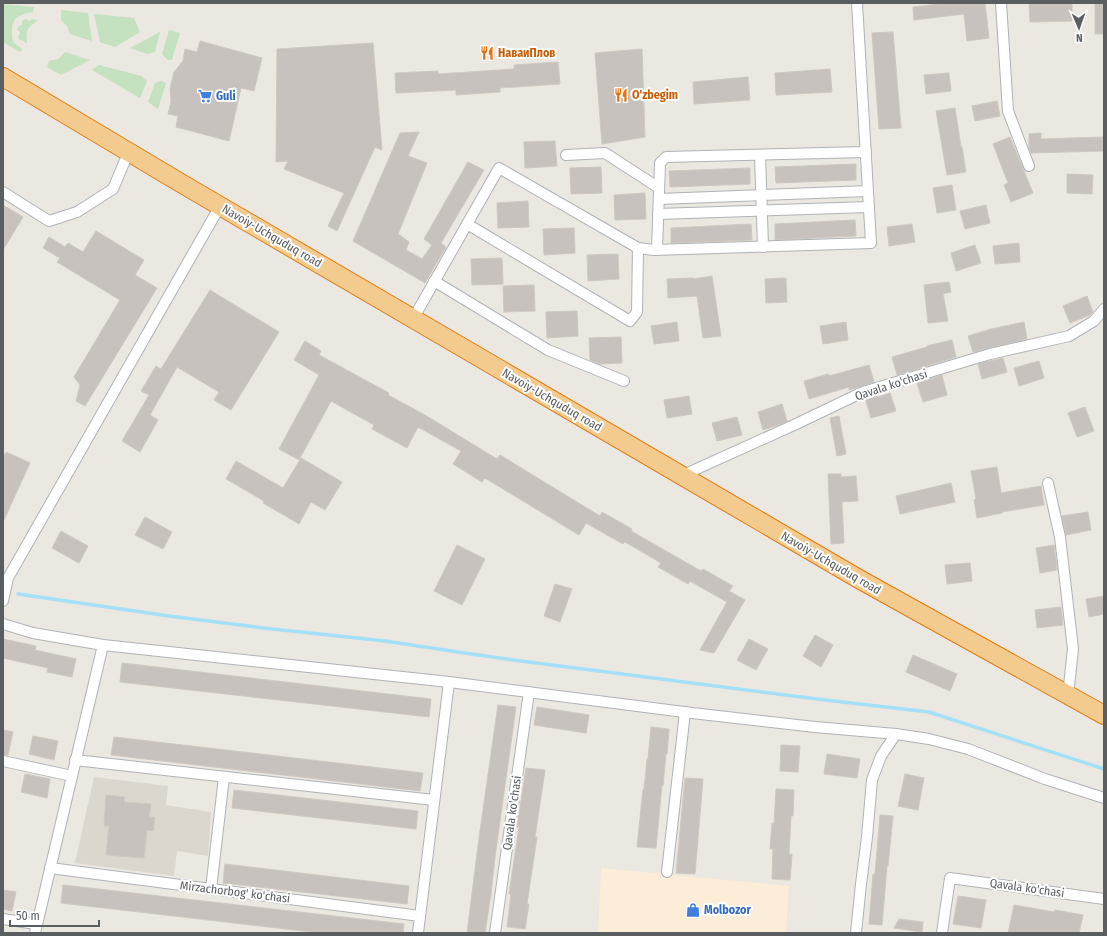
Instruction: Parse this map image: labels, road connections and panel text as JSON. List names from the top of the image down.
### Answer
{
  "streets": {
    "highway": ["Navoiy-Uchquduq road"],
    "street": ["Qavala ko'chasi", "Mirzachorbog' ko'chasi"]
  },
  "crossings": [
    ["Navoiy-Uchquduq road", "Qavala ko'chasi"]
  ],
  "places": {
    "restaurant": ["НаваиПлов", "O'zbegim"],
    "supermarket": ["Guli"],
    "shop": ["Molbozor"]
  },
  "scale_bar": "50 m",
  "north": "bottom"
}
